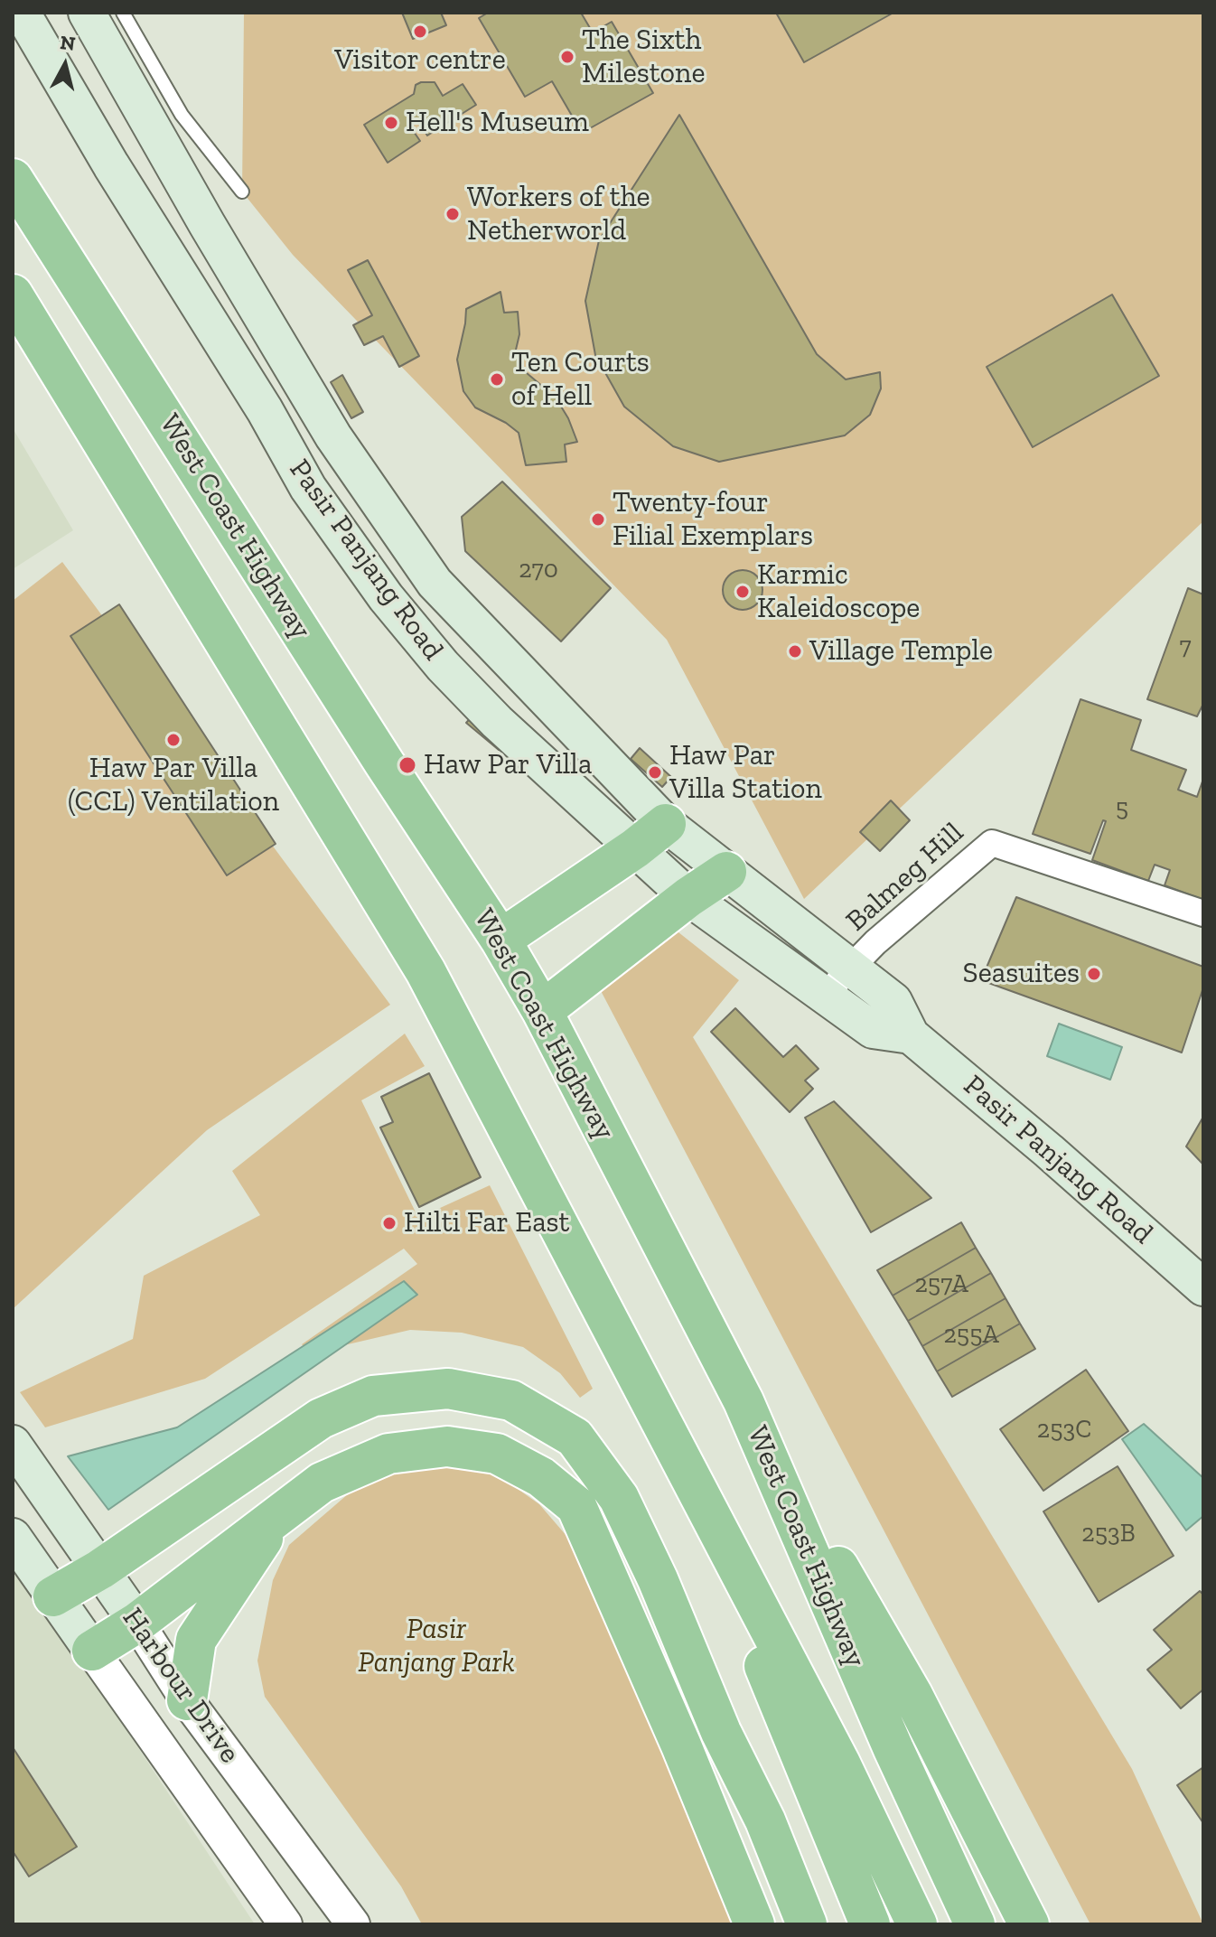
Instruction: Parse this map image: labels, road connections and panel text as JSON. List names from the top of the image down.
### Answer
{
  "streets": {
    "highway": ["West Coast Highway"],
    "main road": ["Pasir Panjang Road", "Harbour Drive"],
    "street": ["Balmeg Hill"]
  },
  "crossings": [
    ["Pasir Panjang Road", "Balmeg Hill"]
  ],
  "parks": ["Pasir Panjang Park"],
  "places": [
    "Visitor centre",
    "The Sixth Milestone",
    "Hell's Museum",
    "Workers of the Netherworld",
    "Ten Courts of Hell",
    "Twenty-four Filial Exemplars",
    "Karmic Kaleidoscope",
    "Village Temple",
    "Haw Par Villa (CCL) Ventilation",
    "Haw Par Villa",
    "Haw Par Villa Station",
    "Seasuites",
    "Hilti Far East"
  ],
  "house_numbers": [
    "270",
    "7",
    "5",
    "257A",
    "255A",
    "253C",
    "253B"
  ],
  "north": "top"
}
